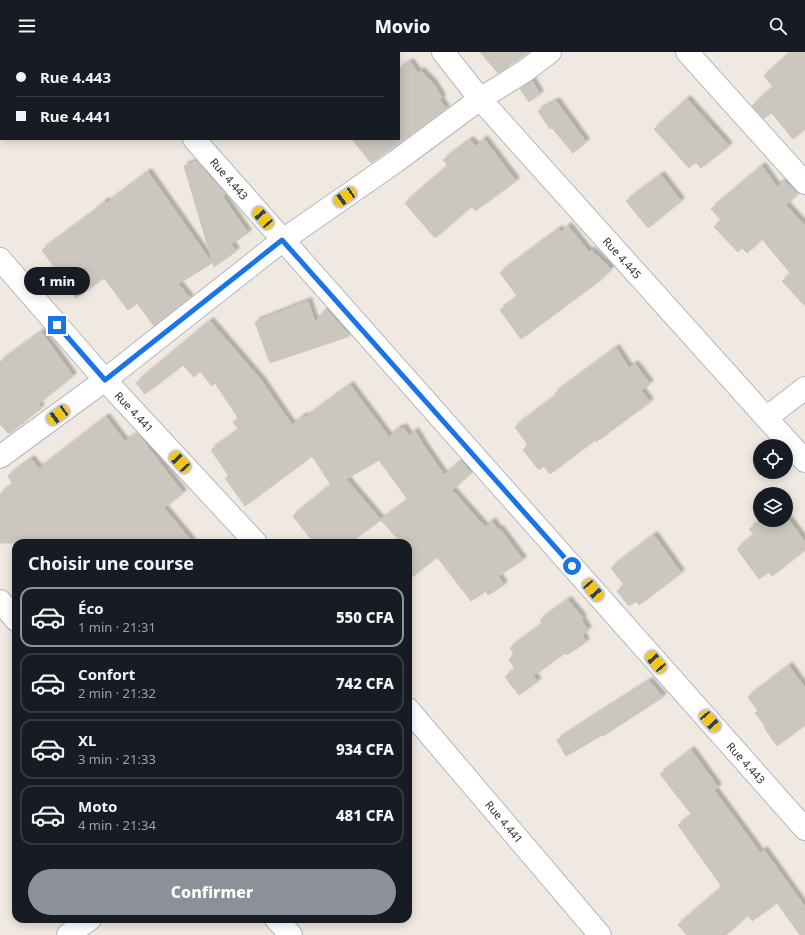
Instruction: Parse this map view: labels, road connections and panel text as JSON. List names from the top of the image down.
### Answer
{
  "streets": {
    "street": ["Rue 4.443", "Rue 4.445", "Rue 4.441"]
  },
  "page": {
    "header": "Movio",
    "banner": ["Rue 4.443", "Rue 4.441"],
    "bubble": "1 min",
    "heading": "Choisir une course",
    "list": [
      {
        "name": "Éco",
        "note": "1 min · 21:31",
        "value": "550 CFA"
      },
      {
        "name": "Confort",
        "note": "2 min · 21:32",
        "value": "742 CFA"
      },
      {
        "name": "XL",
        "note": "3 min · 21:33",
        "value": "934 CFA"
      },
      {
        "name": "Moto",
        "note": "4 min · 21:34",
        "value": "481 CFA"
      }
    ],
    "buttons": "Confirmer"
  }
}
